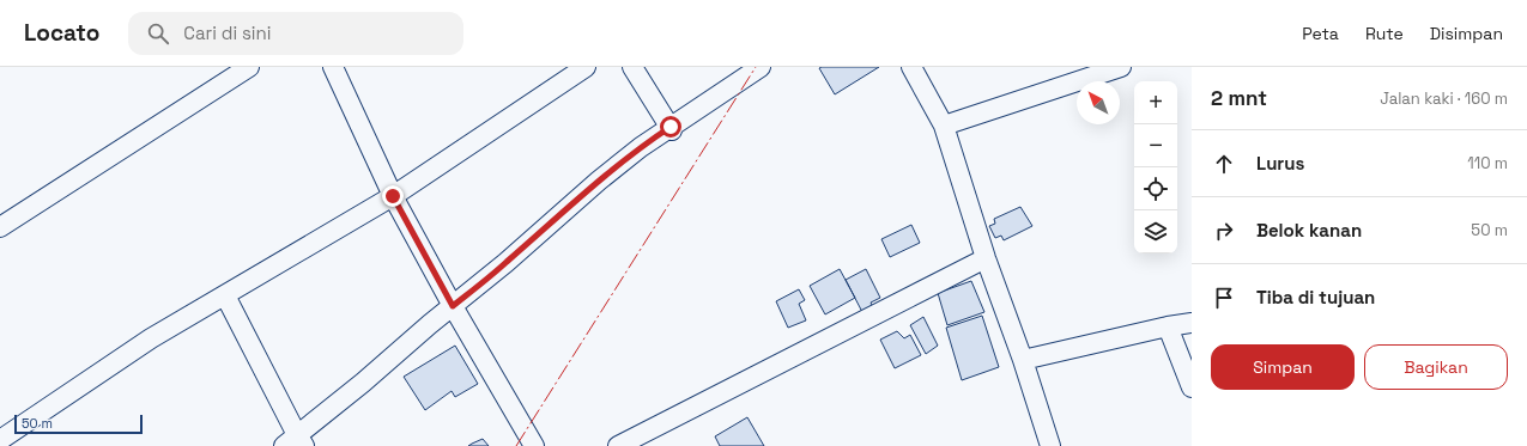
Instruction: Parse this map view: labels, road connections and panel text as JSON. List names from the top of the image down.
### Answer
{
  "scale_bar": "50 m",
  "north": "top left",
  "page": {
    "header": "Locato",
    "search": "Cari di sini",
    "nav": ["Peta", "Rute", "Disimpan"],
    "heading": ["2 mnt", "Jalan kaki · 160 m"],
    "map_buttons": ["+", "−"],
    "list": [
      ["Lurus", "110 m"],
      ["Belok kanan", "50 m"],
      "Tiba di tujuan"
    ],
    "buttons": ["Simpan", "Bagikan"],
    "scale": "50 m"
  }
}
